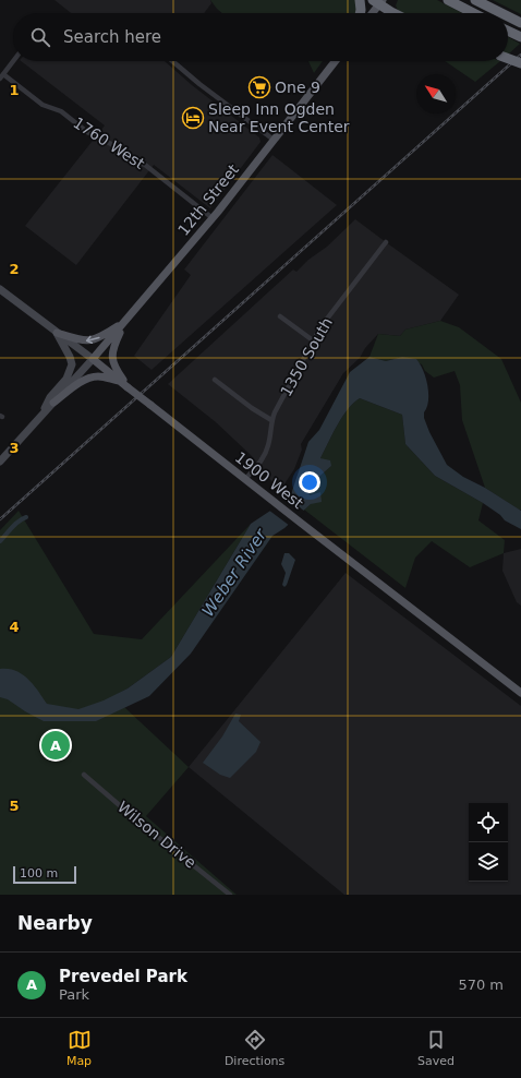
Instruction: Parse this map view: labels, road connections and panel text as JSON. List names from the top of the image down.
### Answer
{
  "streets": {
    "main road": ["12th Street", "1900 West"],
    "street": ["1760 West", "1350 South", "Wilson Drive"]
  },
  "crossings": [
    ["1760 West", "12th Street"],
    ["12th Street", "1900 West"],
    ["1350 South", "1900 West"]
  ],
  "water": ["Weber River"],
  "places": {
    "supermarket": ["One 9"],
    "hotel": ["Sleep Inn Ogden Near Event Center"]
  },
  "scale_bar": "100 m",
  "north": "top left",
  "page": {
    "search": "Search here",
    "pins": "A",
    "scale": "100 m",
    "heading": "Nearby",
    "list": [
      {
        "mark": "A",
        "name": "Prevedel Park",
        "note": "Park",
        "value": "570 m"
      }
    ],
    "nav": ["Map", "Directions", "Saved"]
  },
  "grid": {
    "rows": [
      "1",
      "2",
      "3",
      "4",
      "5"
    ]
  }
}
